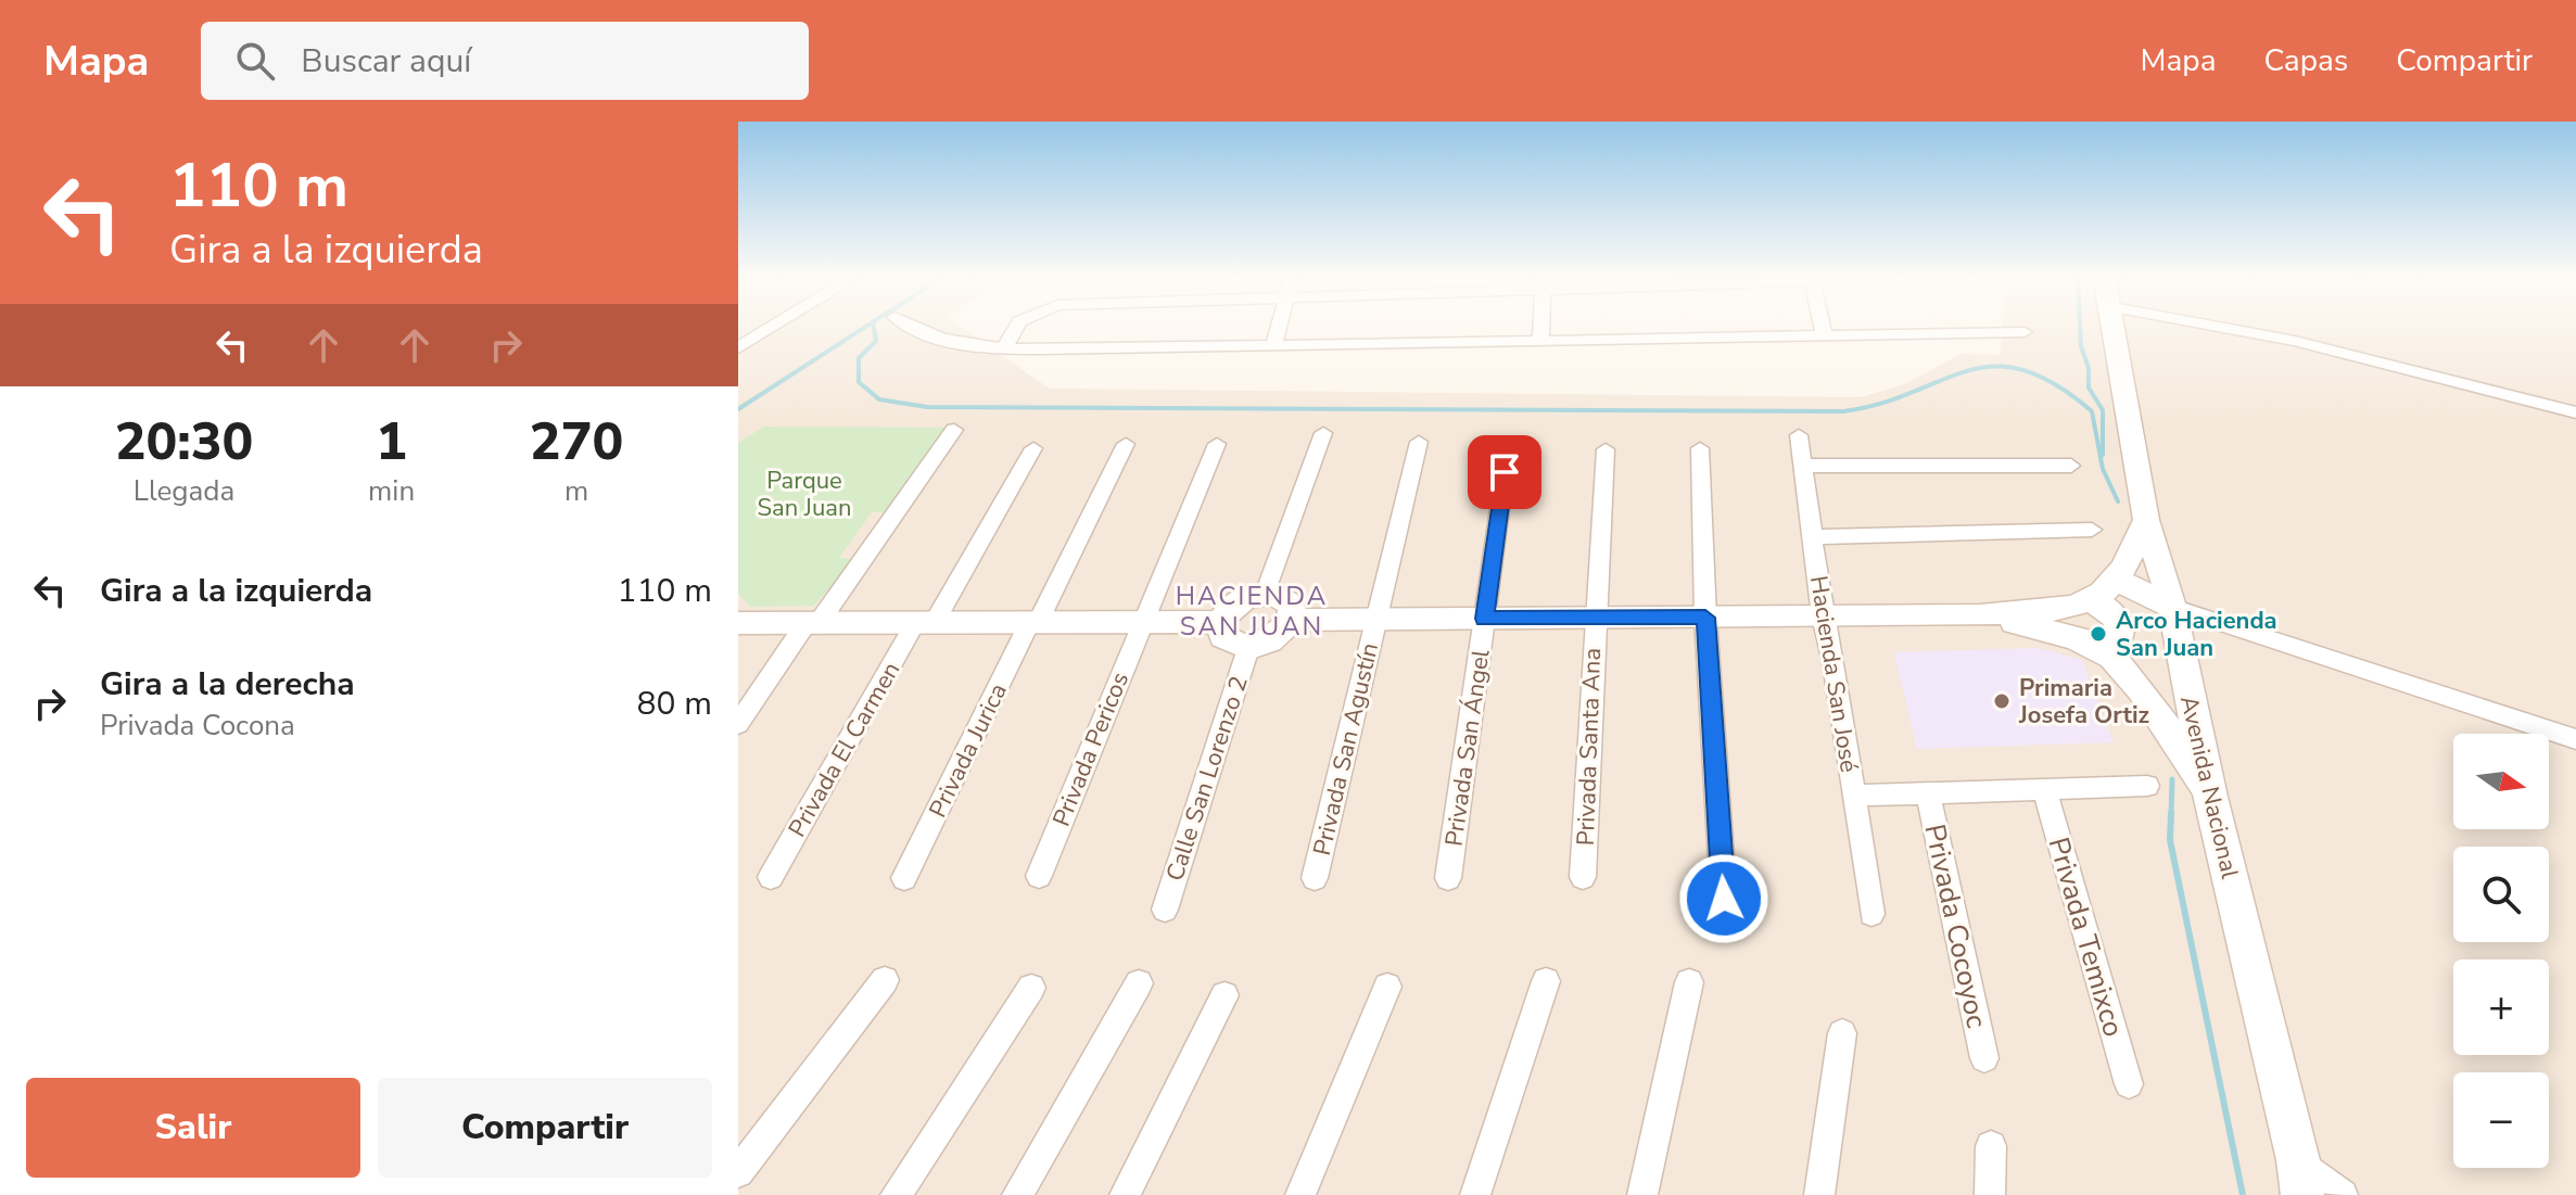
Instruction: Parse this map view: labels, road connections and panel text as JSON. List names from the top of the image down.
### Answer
{
  "streets": {
    "street": [
      "Hacienda San José",
      "Privada Santa Ana",
      "Privada San Ángel",
      "Privada El Carmen",
      "Privada Pericos",
      "Privada San Agustín",
      "Privada Jurica",
      "Calle San Lorenzo 2",
      "Avenida Nacional",
      "Privada Cocoyoc",
      "Privada Temixco"
    ]
  },
  "districts": ["HACIENDA SAN JUAN"],
  "parks": ["Parque San Juan"],
  "places": ["Arco Hacienda San Juan", "Primaria Josefa Ortiz"],
  "north": "right",
  "page": {
    "header": "Mapa",
    "search": "Buscar aquí",
    "nav": ["Mapa", "Capas", "Compartir"],
    "turn": ["110 m", "Gira a la izquierda"],
    "eta": [
      "20:30",
      "Llegada",
      "1",
      "min",
      "270",
      "m"
    ],
    "list": [
      {
        "name": "Gira a la izquierda",
        "value": "110 m"
      },
      {
        "name": "Gira a la derecha",
        "note": "Privada Cocona",
        "value": "80 m"
      }
    ],
    "map_buttons": ["+", "−"],
    "buttons": ["Salir", "Compartir"]
  }
}
